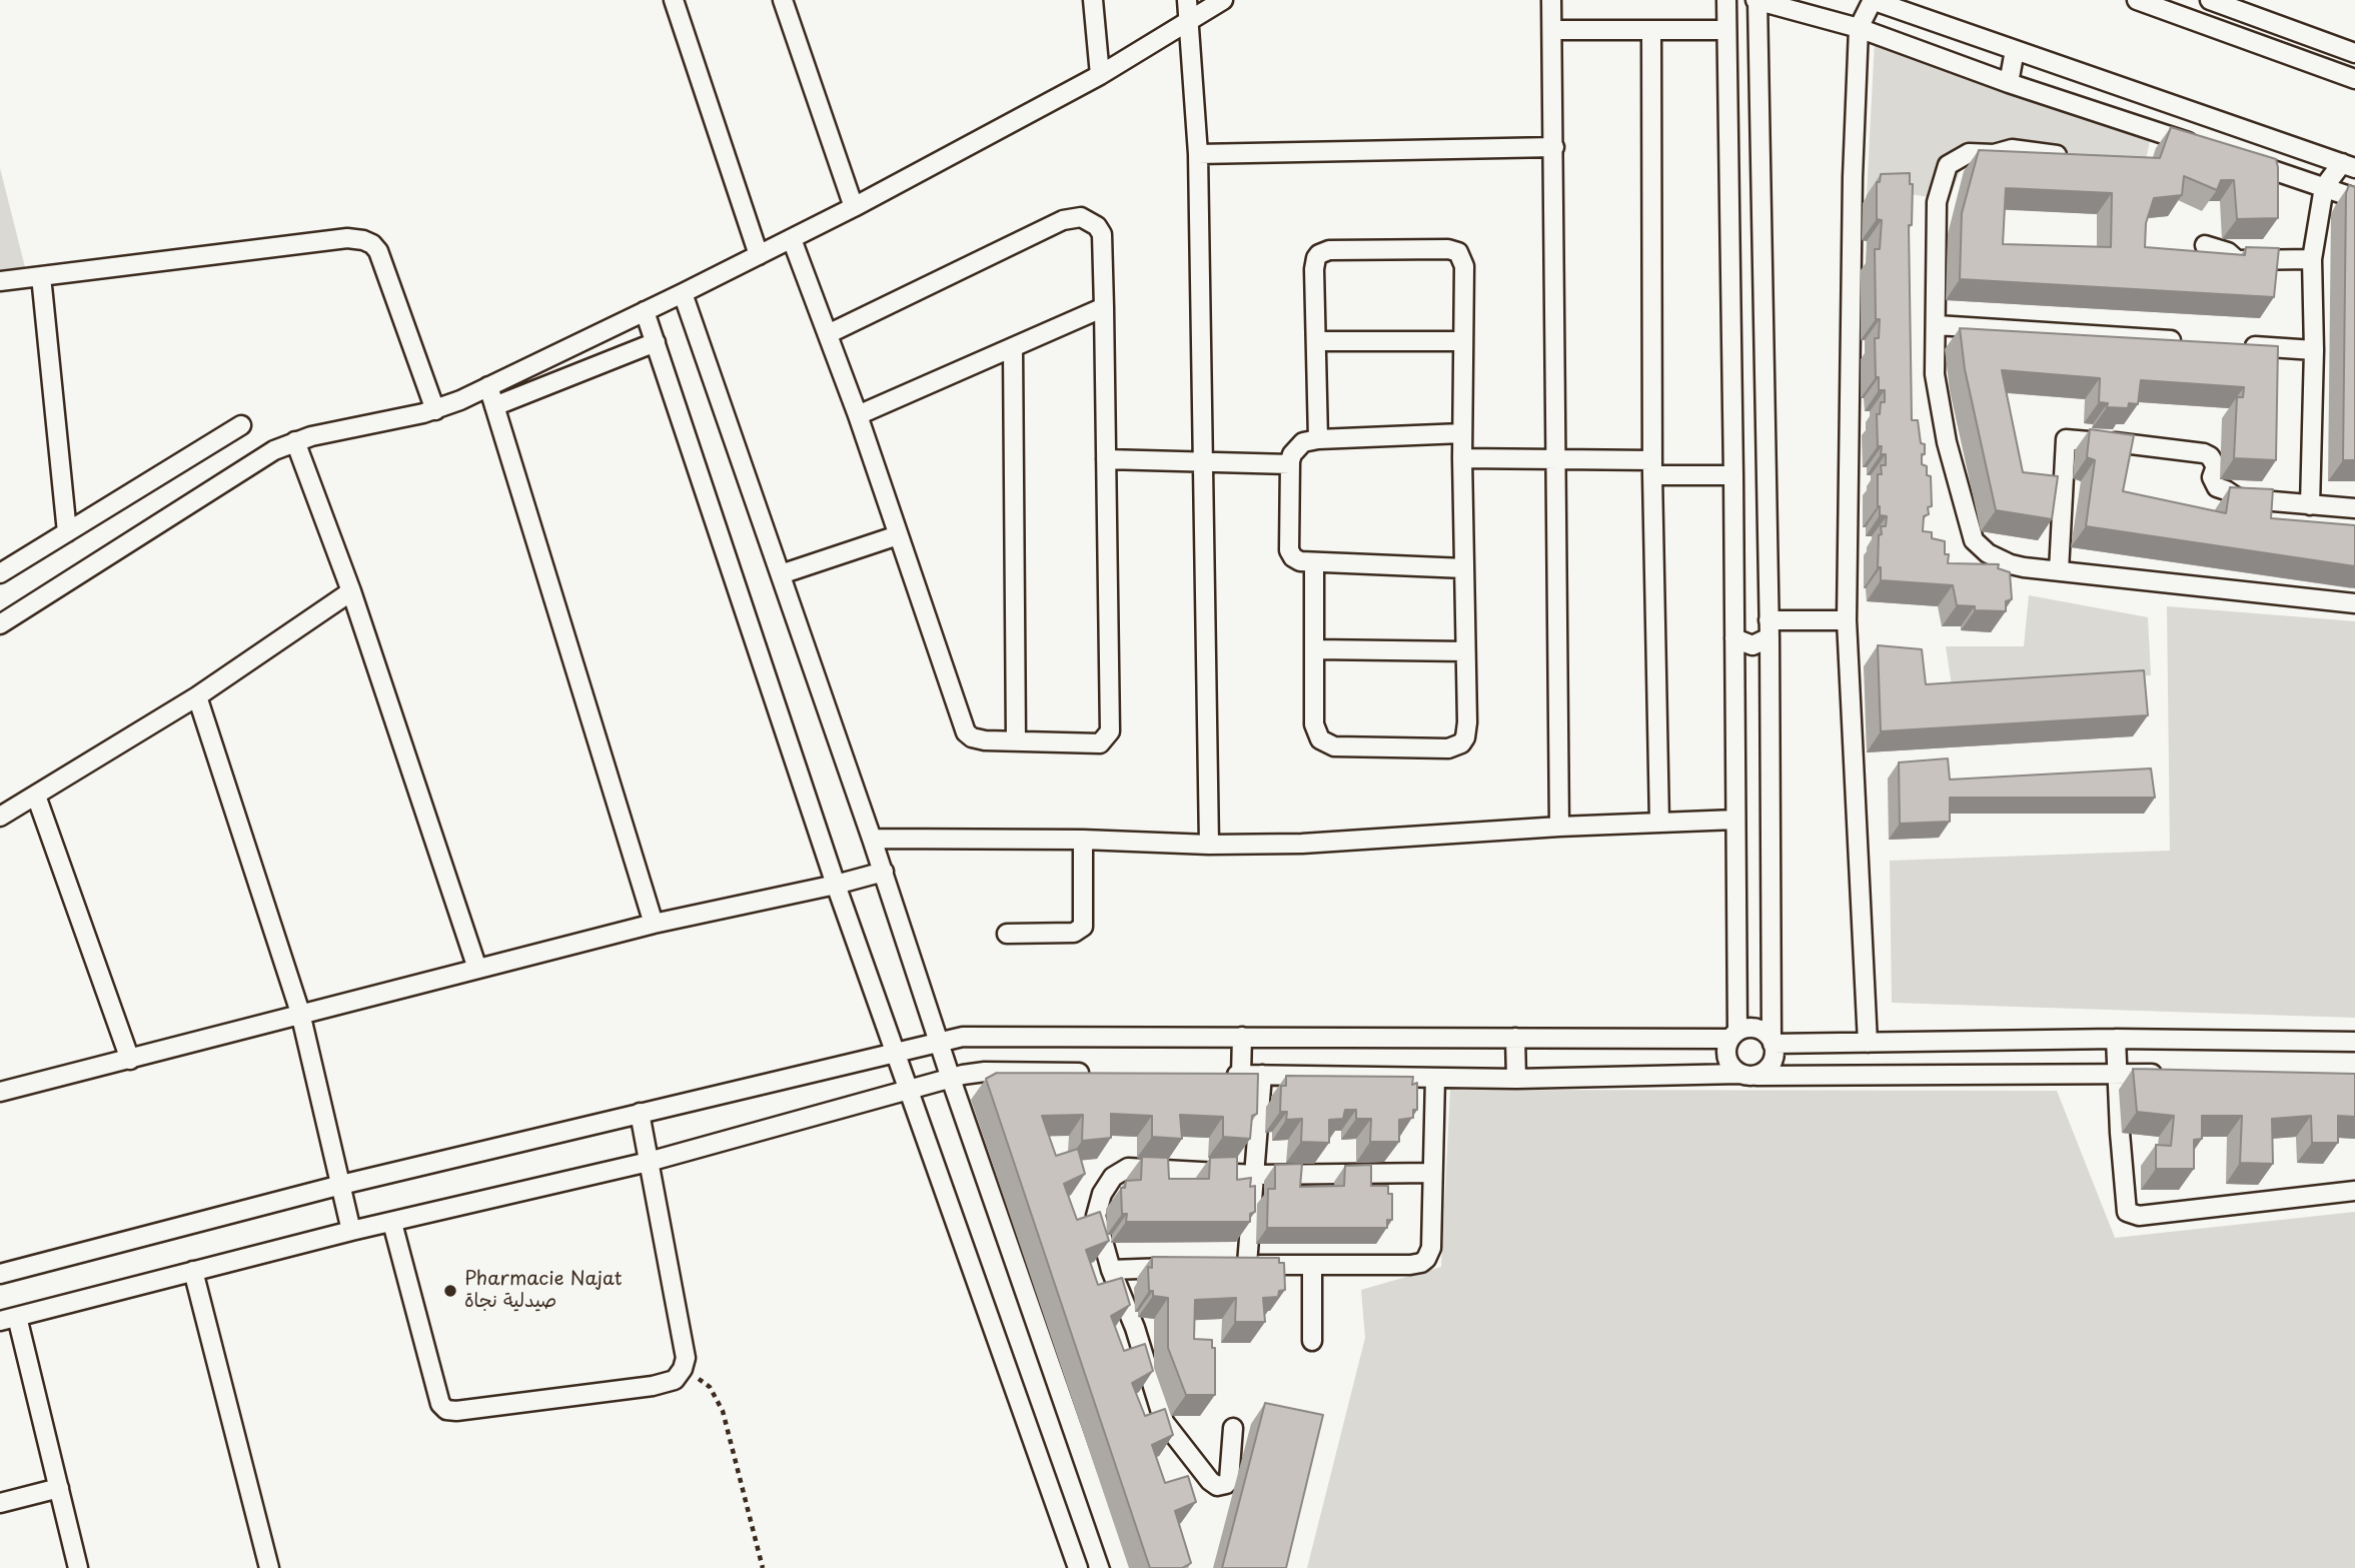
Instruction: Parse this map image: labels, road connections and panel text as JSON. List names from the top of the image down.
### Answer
{
  "places": ["Pharmacie Najat صيدلية نجاة"]
}
